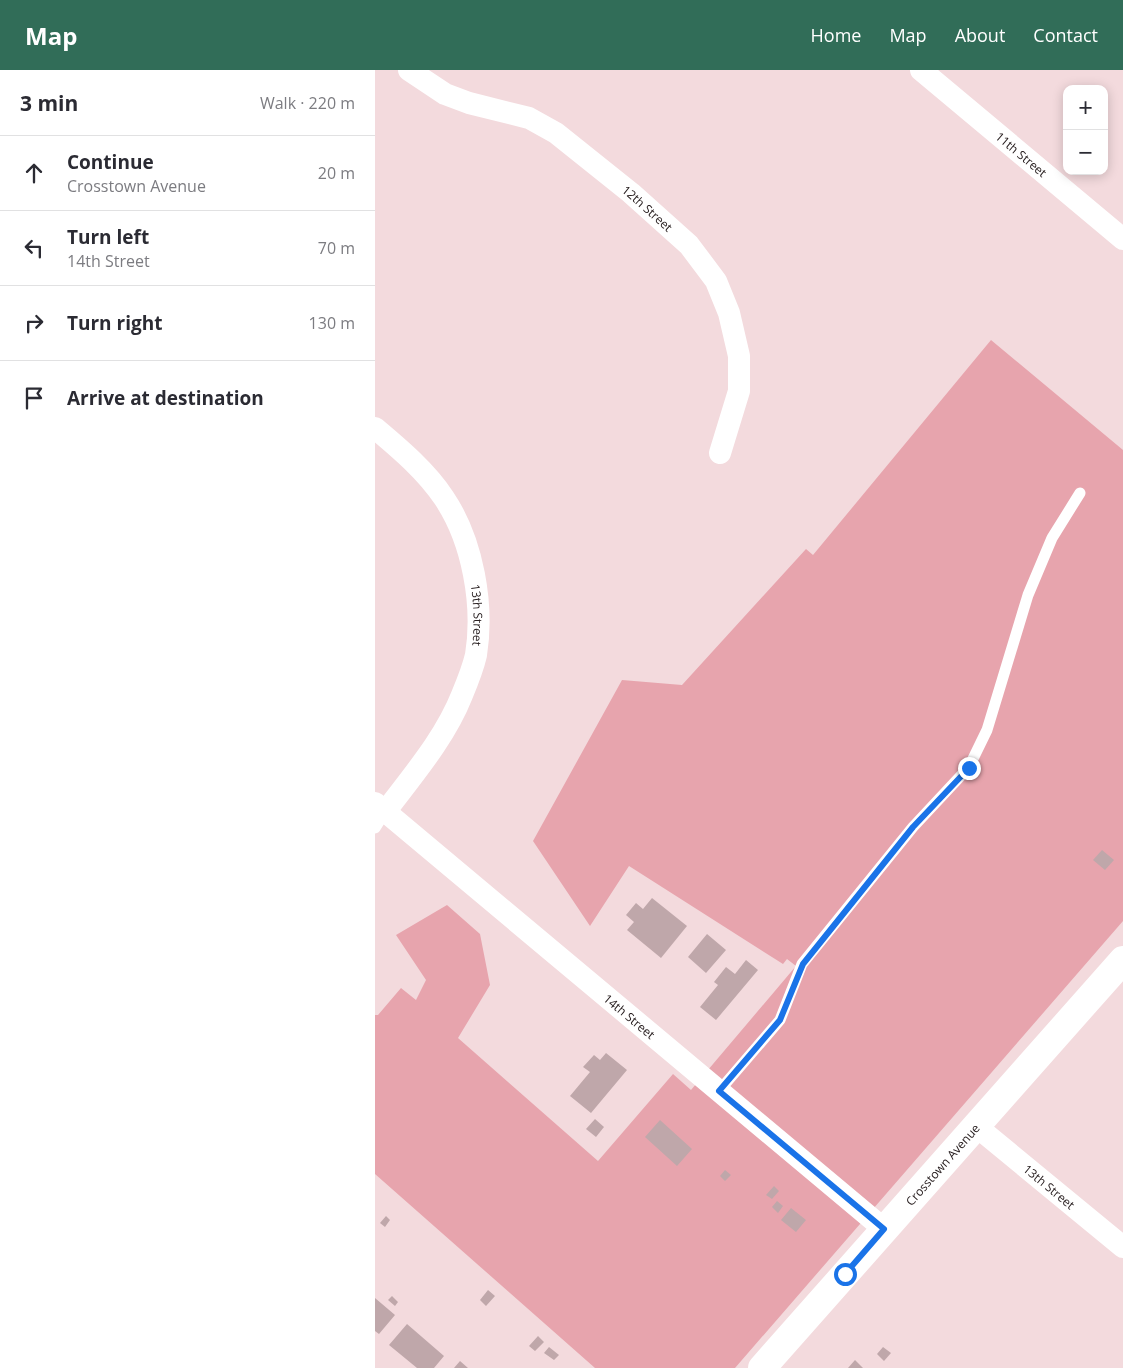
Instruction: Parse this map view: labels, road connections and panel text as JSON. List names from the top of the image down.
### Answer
{
  "streets": {
    "street": [
      "11th Street",
      "12th Street",
      "13th Street",
      "14th Street",
      "Crosstown Avenue"
    ]
  },
  "crossings": [
    ["13th Street", "14th Street"],
    ["13th Street", "Crosstown Avenue"],
    ["14th Street", "Crosstown Avenue"]
  ],
  "page": {
    "header": "Map",
    "nav": [
      "Home",
      "Map",
      "About",
      "Contact"
    ],
    "heading": ["3 min", "Walk · 220 m"],
    "map_buttons": ["+", "−"],
    "list": [
      ["Continue", "Crosstown Avenue", "20 m"],
      ["Turn left", "14th Street", "70 m"],
      ["Turn right", "130 m"],
      "Arrive at destination"
    ]
  }
}
